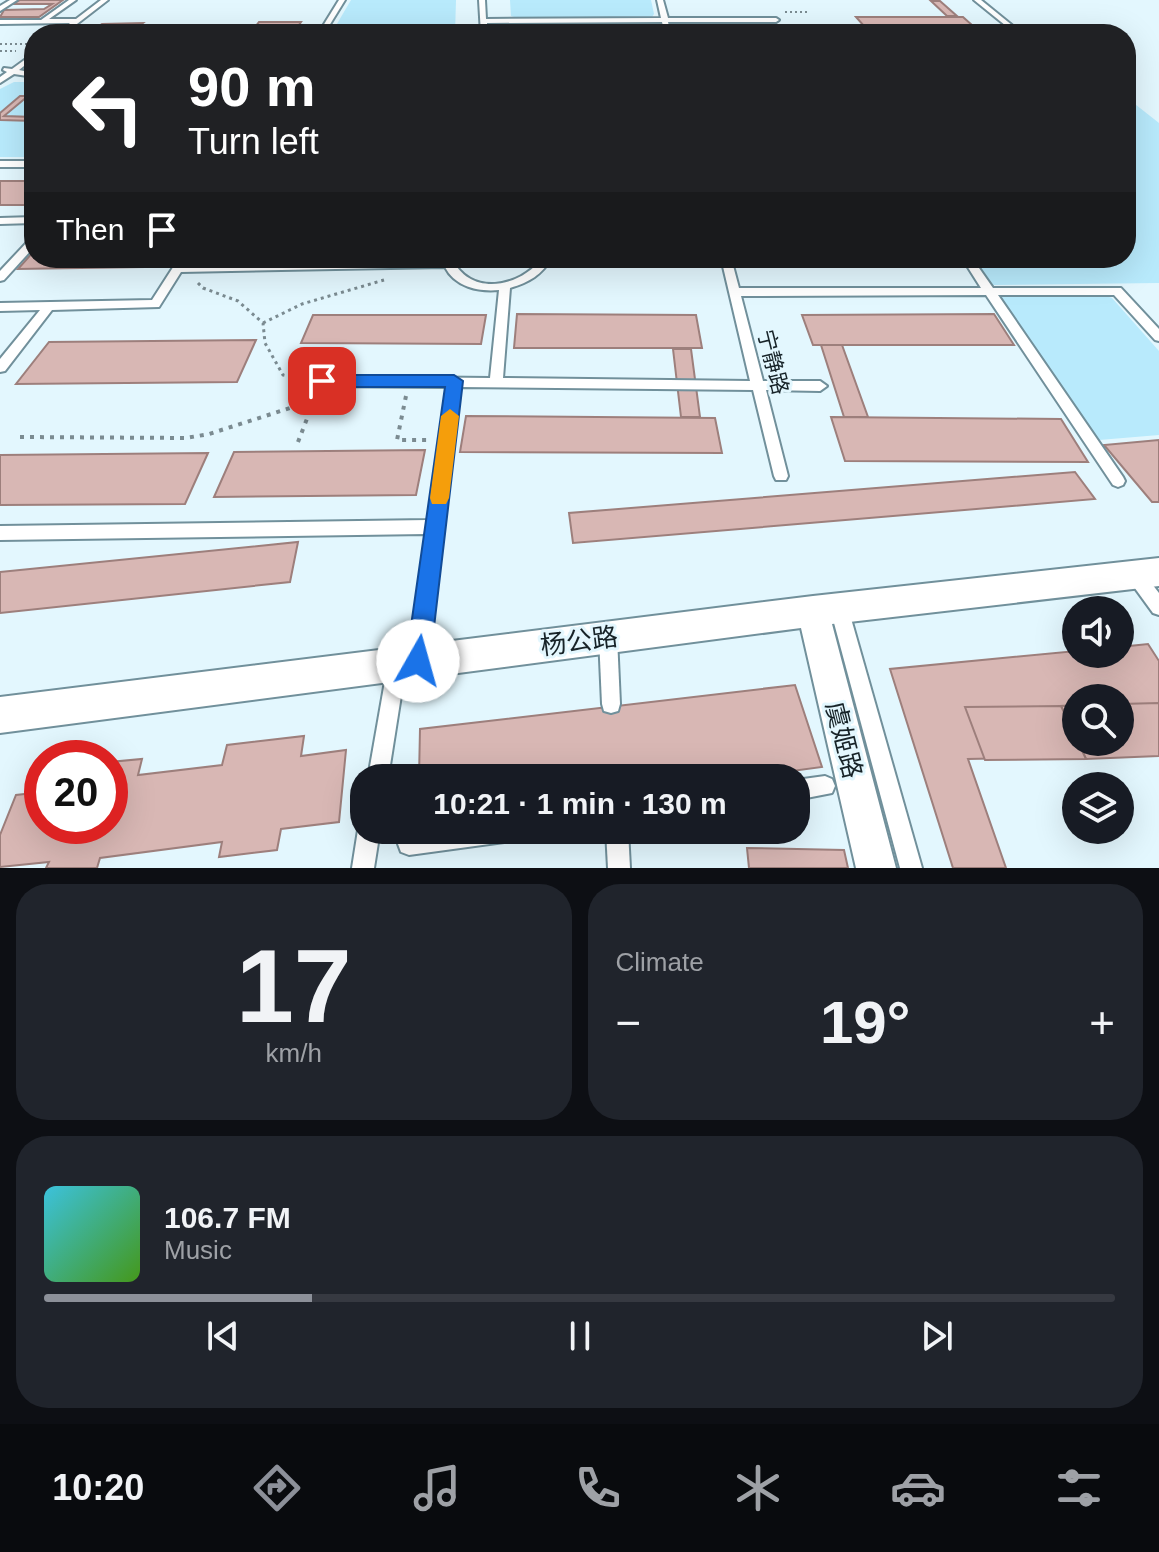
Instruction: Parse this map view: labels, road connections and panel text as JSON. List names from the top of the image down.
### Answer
{
  "streets": {
    "street": ["杨公路", "虞姬路"],
    "lane": ["宁静路"]
  },
  "crossings": [
    ["杨公路", "虞姬路"]
  ],
  "page": {
    "turn": ["90 m", "Turn left"],
    "then": "Then",
    "limit": "20",
    "trip": "10:21 · 1 min · 130 m",
    "tile": [
      ["17", "km/h"],
      "Climate"
    ],
    "heat": ["−", "19°", "+"],
    "song": ["106.7 FM", "Music"],
    "tabs": "10:20"
  }
}
